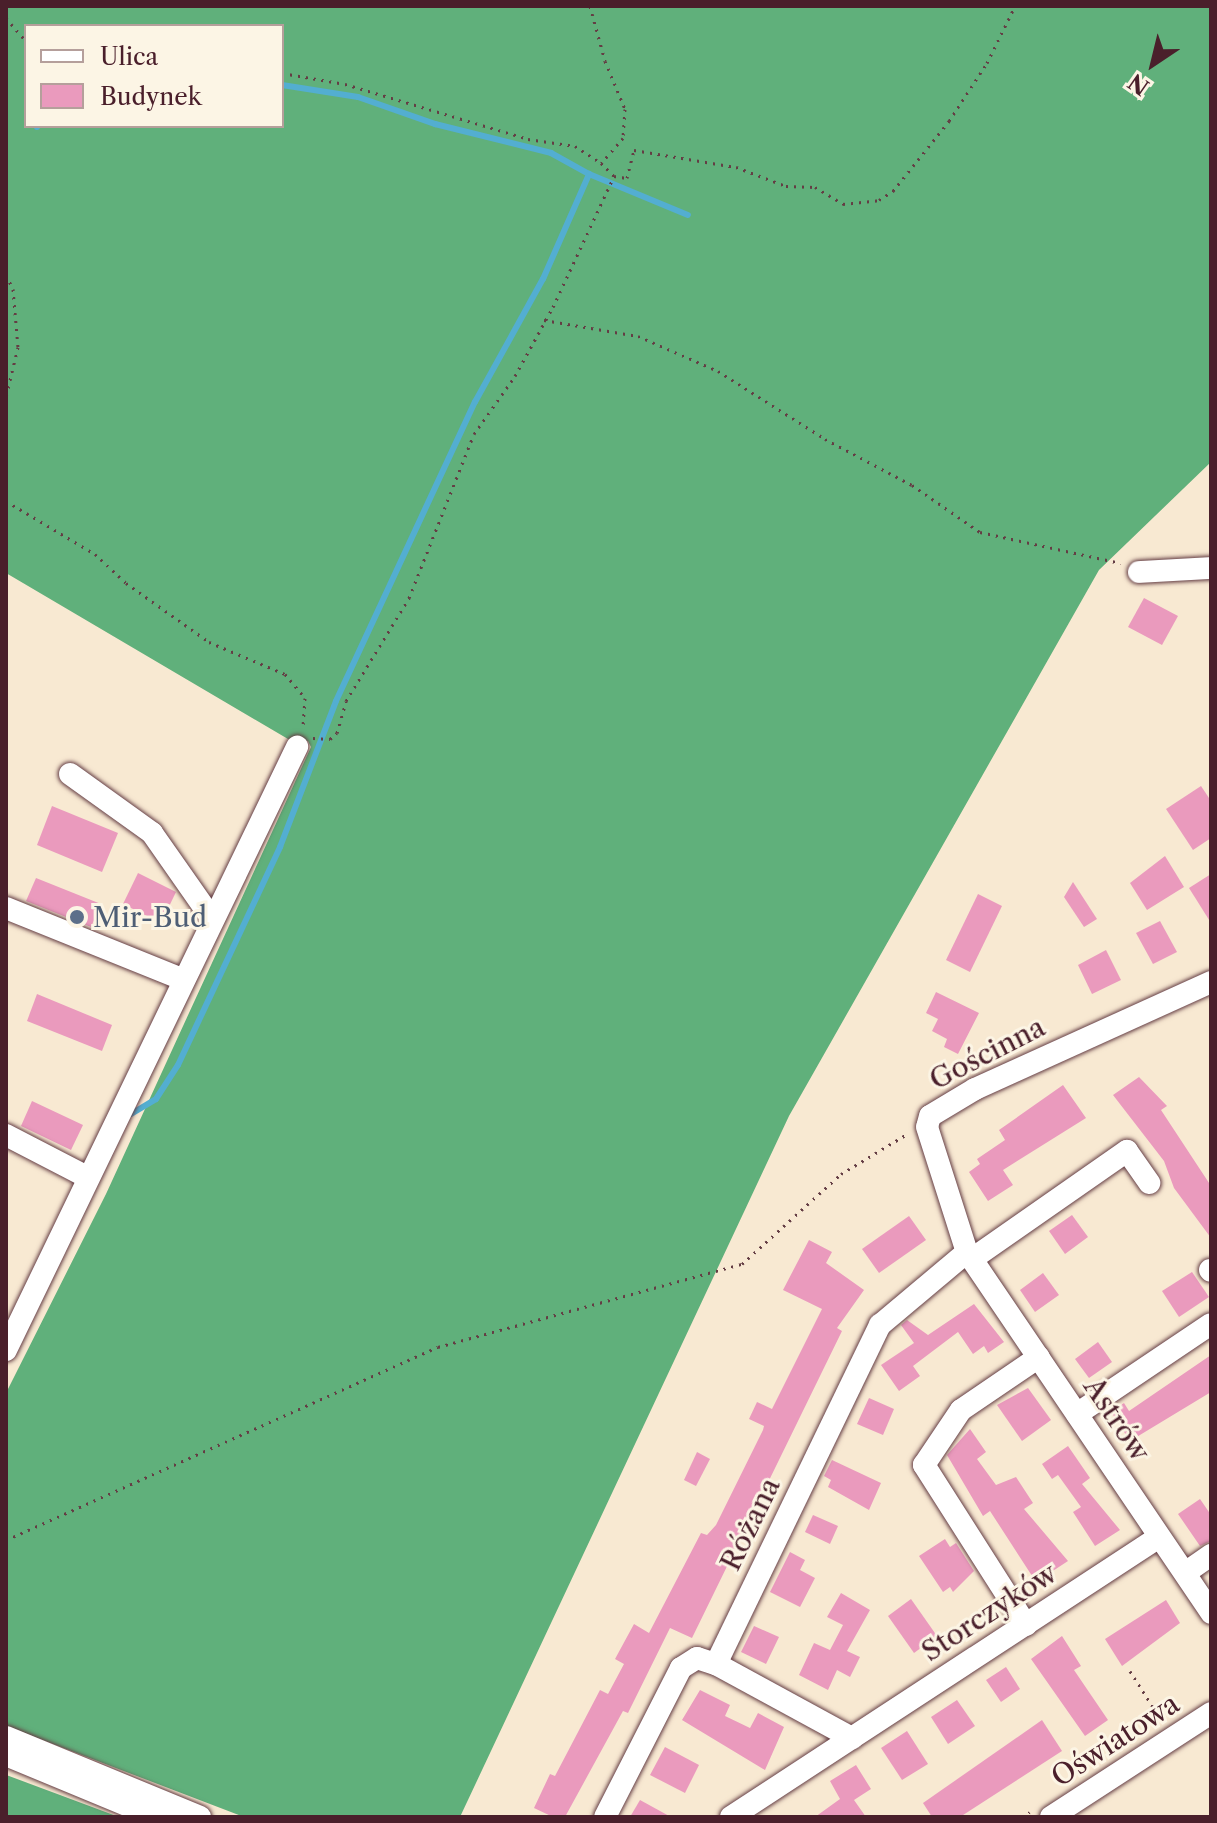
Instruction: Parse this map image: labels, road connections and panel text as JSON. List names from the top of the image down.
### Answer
{
  "streets": {
    "street": [
      "Gościnna",
      "Astrów",
      "Różana",
      "Storczyków",
      "Oświatowa"
    ]
  },
  "crossings": [
    ["Gościnna", "Astrów"],
    ["Gościnna", "Różana"],
    ["Astrów", "Różana"],
    ["Astrów", "Storczyków"]
  ],
  "places": ["Mir-Bud"],
  "legend": ["Ulica", "Budynek"],
  "north": "bottom left"
}
